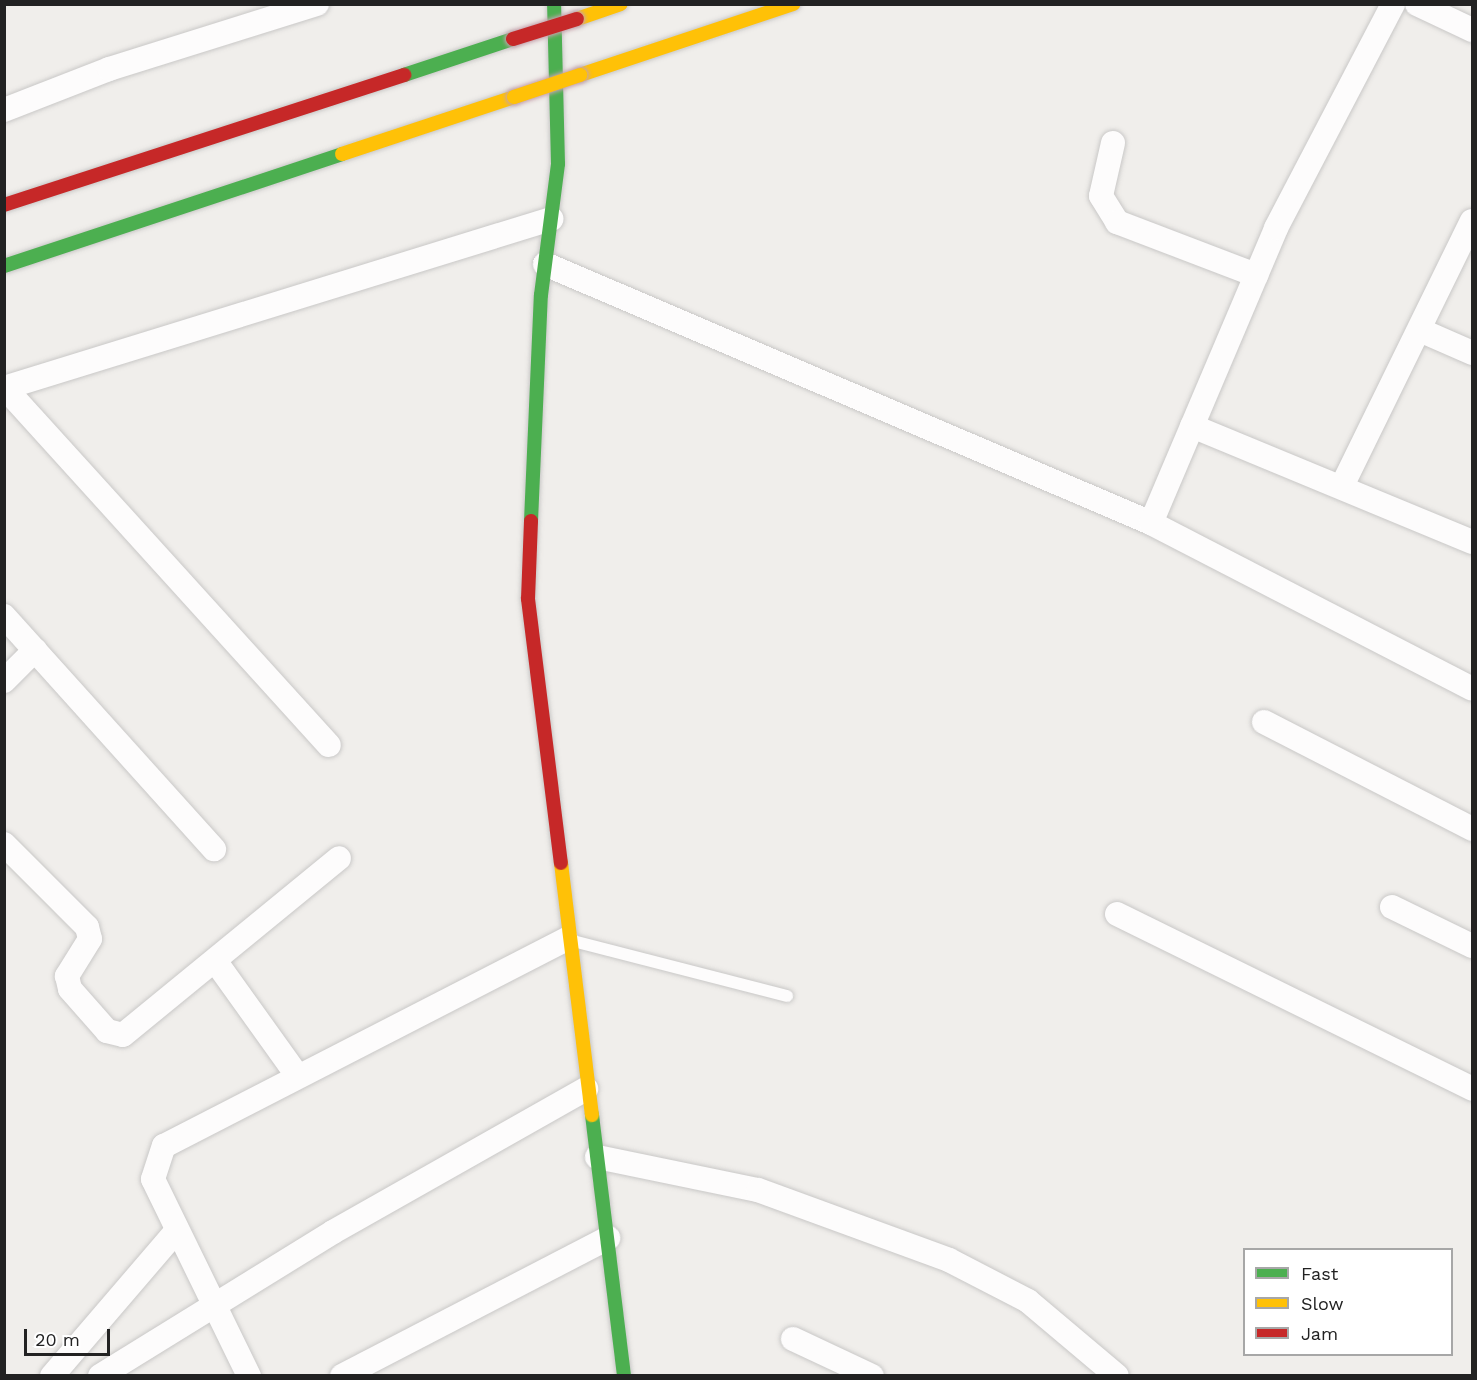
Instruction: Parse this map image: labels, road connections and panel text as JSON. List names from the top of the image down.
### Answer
{
  "legend": ["Fast", "Slow", "Jam"],
  "scale_bar": "20 m"
}
